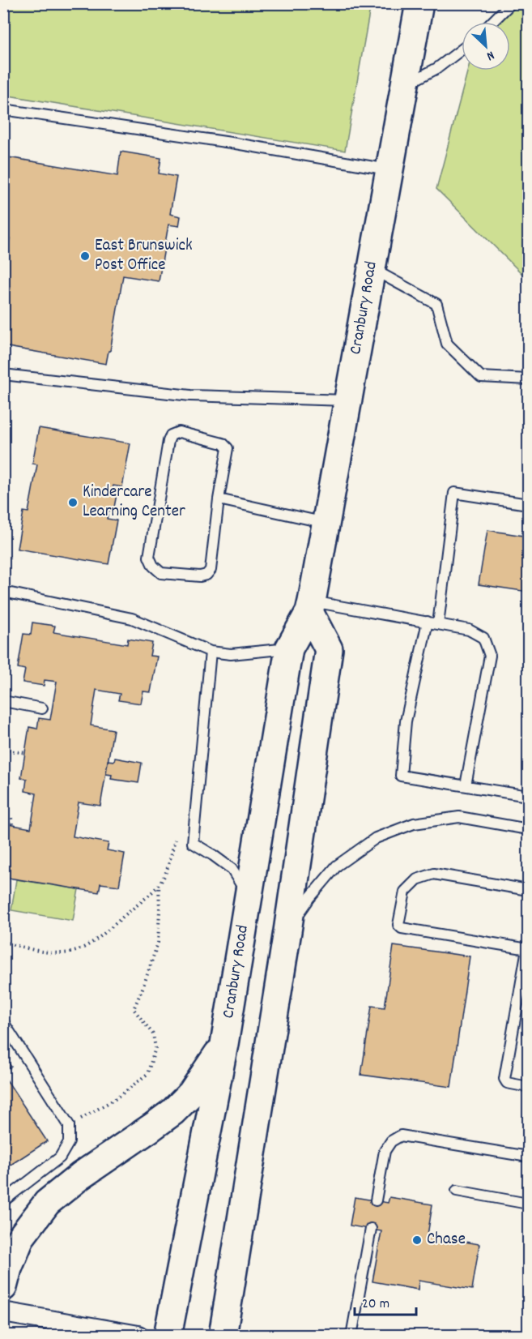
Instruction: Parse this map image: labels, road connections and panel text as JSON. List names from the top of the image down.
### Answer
{
  "streets": {
    "main road": ["Cranbury Road"]
  },
  "places": ["East Brunswick Post Office", "Kindercare Learning Center", "Chase"],
  "scale_bar": "20 m",
  "north": "bottom right"
}
